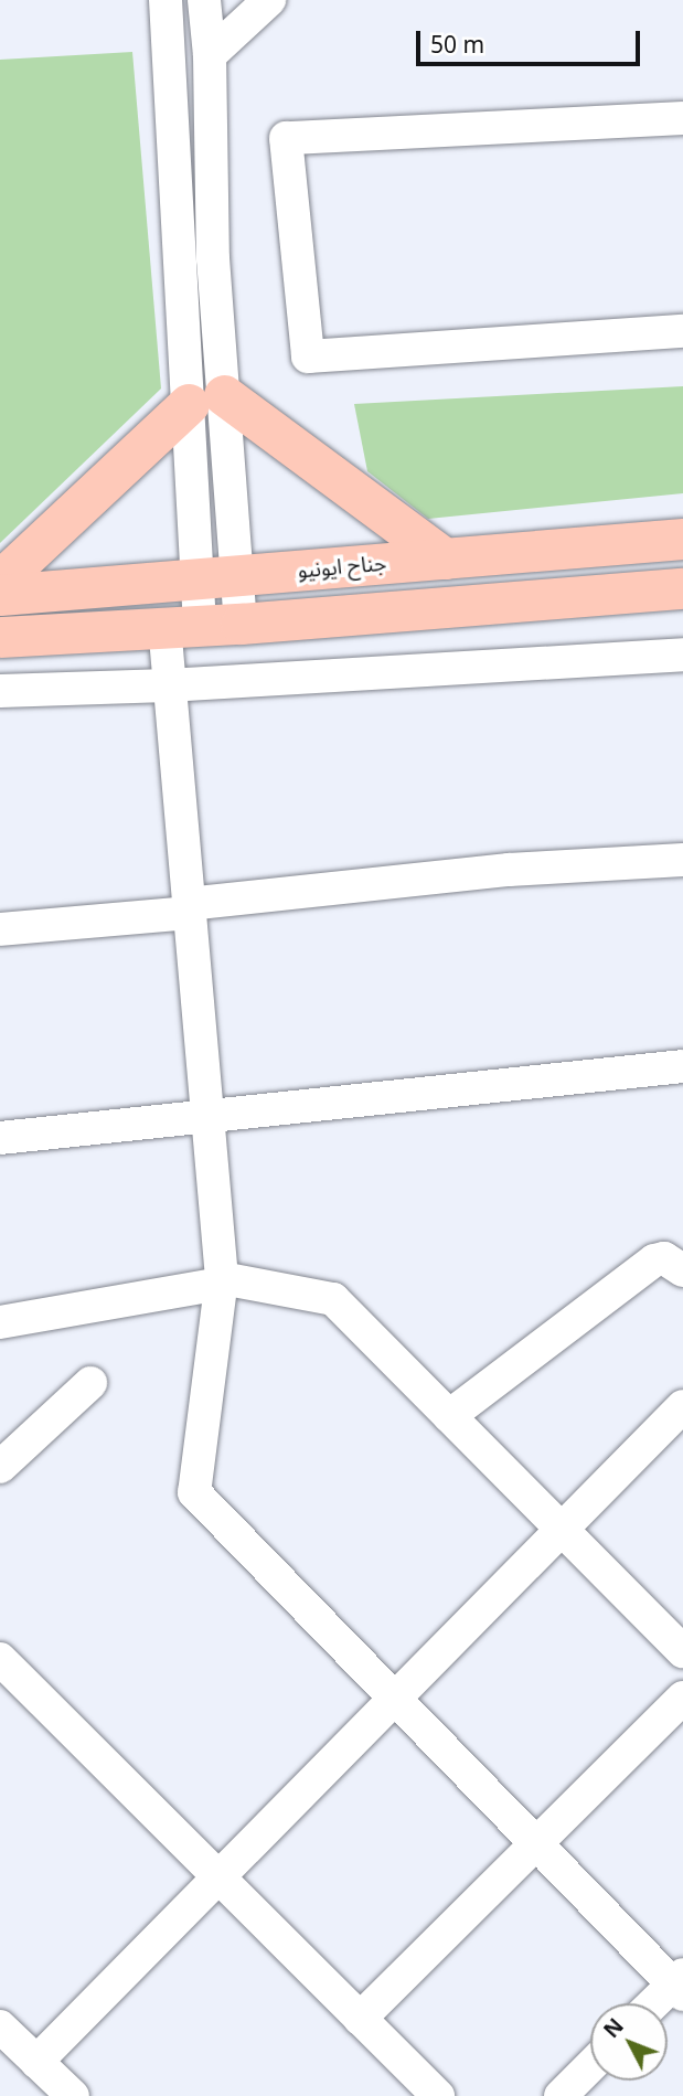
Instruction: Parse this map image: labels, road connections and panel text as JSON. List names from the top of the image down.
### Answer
{
  "streets": {
    "main road": ["جناح ایونیو"]
  },
  "scale_bar": "50 m",
  "north": "top left"
}
